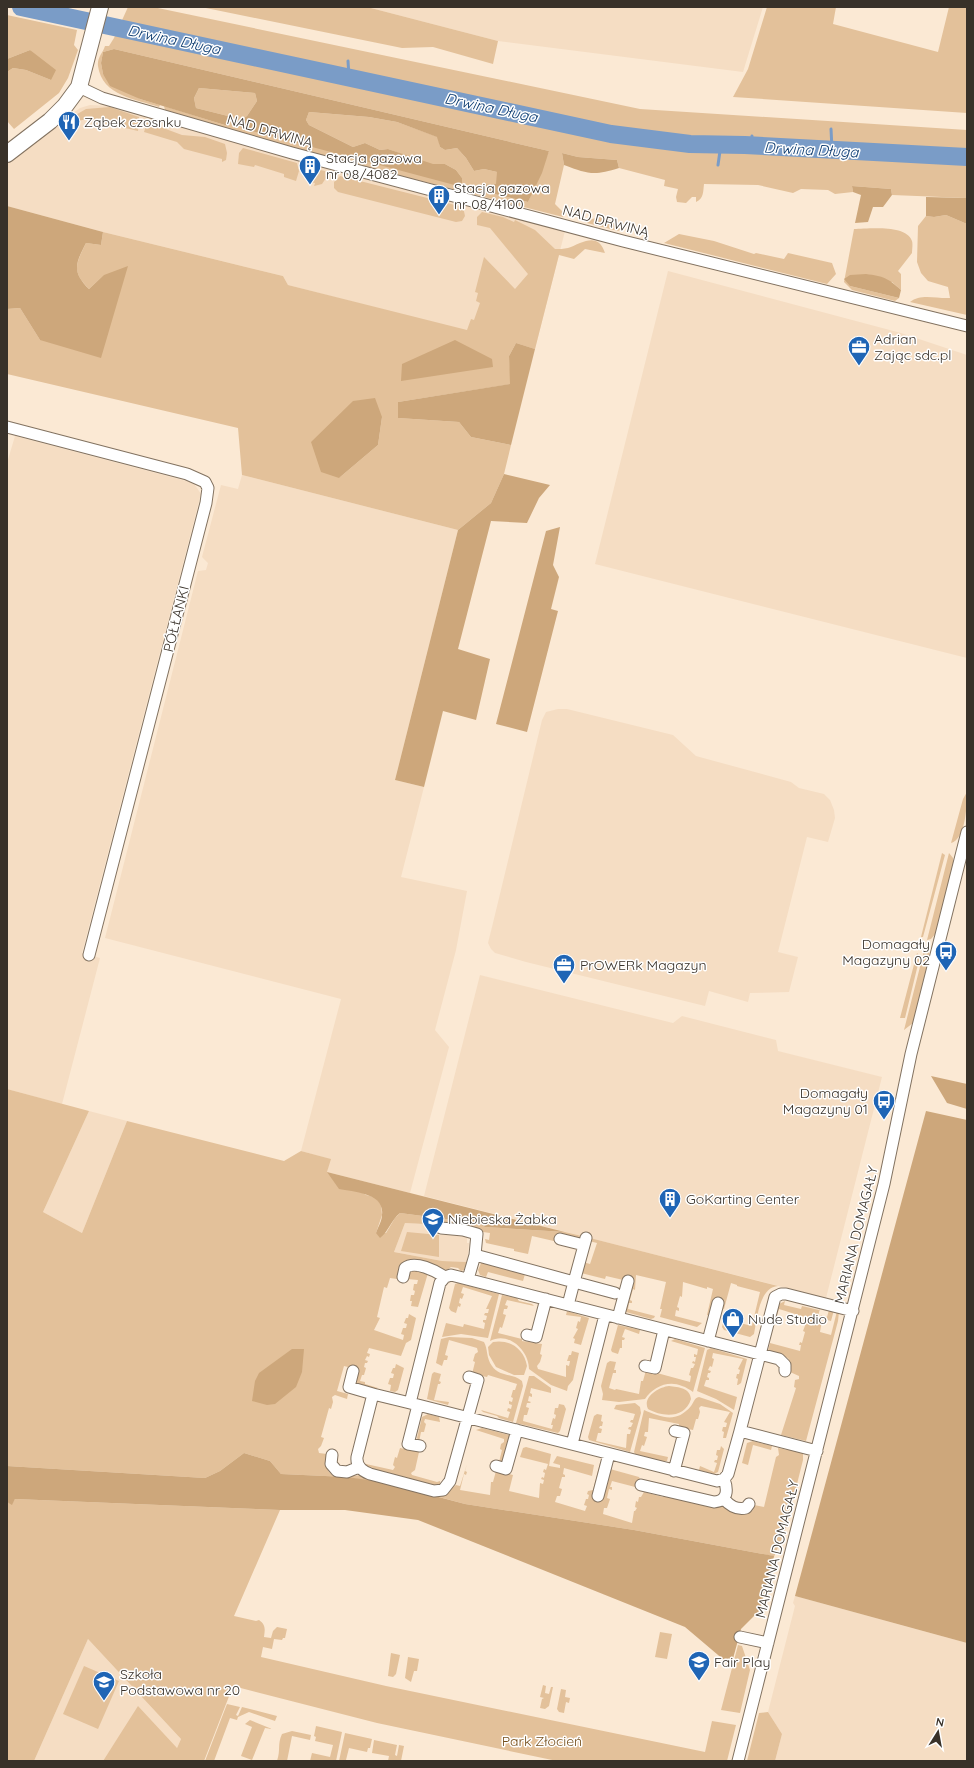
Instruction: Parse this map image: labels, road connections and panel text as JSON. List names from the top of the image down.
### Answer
{
  "streets": {
    "street": ["NAD DRWINĄ", "PÓŁŁANKI", "MARIANA DOMAGAŁY"]
  },
  "water": ["Drwina Długa"],
  "parks": ["Park Złocień"],
  "places": {
    "restaurant": ["Ząbek czosnku"],
    "building": ["Stacja gazowa nr 08/4082", "Stacja gazowa nr 08/4100", "GoKarting Center"],
    "office": ["Adrian Zając sdc.pl", "PrOWERk Magazyn"],
    "bus stop": ["Domagały Magazyny 02", "Domagały Magazyny 01"],
    "school or university": ["Niebieska Żabka", "Fair Play", "Szkoła Podstawowa nr 20"],
    "shop": ["Nude Studio"]
  },
  "north": "top"
}
